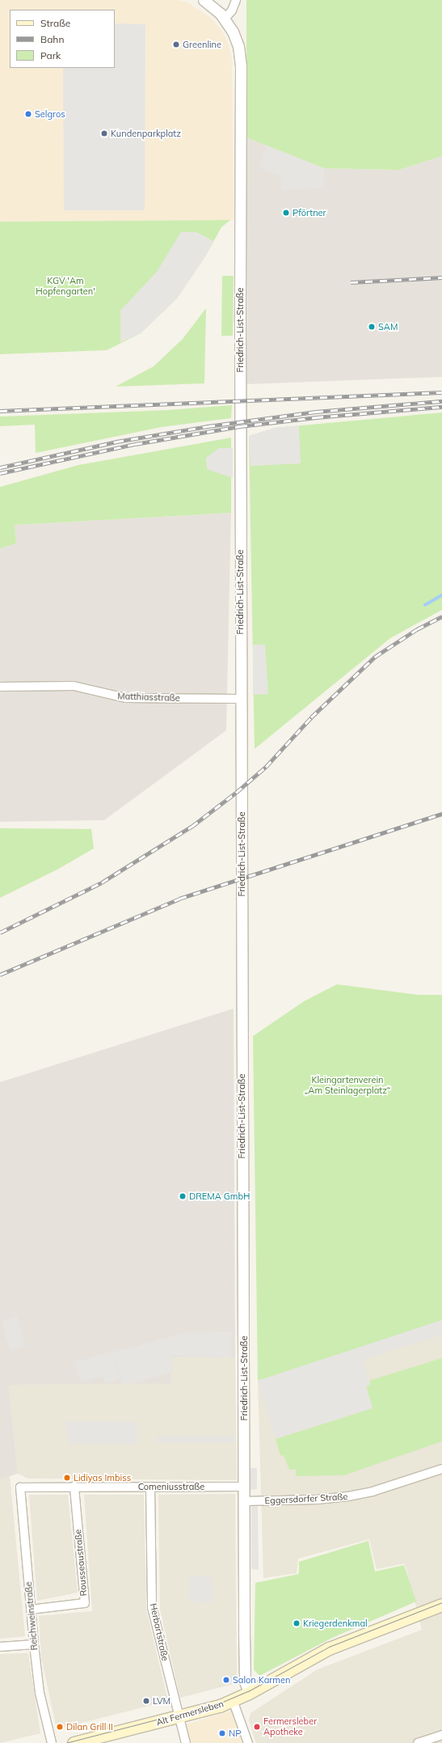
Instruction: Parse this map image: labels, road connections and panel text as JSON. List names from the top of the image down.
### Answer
{
  "streets": {
    "main road": ["Alt Fermersleben"],
    "street": [
      "Friedrich-List-Straße",
      "Matthiasstraße",
      "Comeniusstraße",
      "Eggersdorfer Straße",
      "Rousseaustraße",
      "Reichweinstraße",
      "Herbartstraße"
    ]
  },
  "crossings": [
    ["Friedrich-List-Straße", "Matthiasstraße"],
    ["Friedrich-List-Straße", "Comeniusstraße"],
    ["Friedrich-List-Straße", "Eggersdorfer Straße"],
    ["Friedrich-List-Straße", "Alt Fermersleben"],
    ["Comeniusstraße", "Rousseaustraße"],
    ["Comeniusstraße", "Reichweinstraße"],
    ["Comeniusstraße", "Herbartstraße"],
    ["Rousseaustraße", "Reichweinstraße"],
    ["Herbartstraße", "Alt Fermersleben"]
  ],
  "parks": ["KGV 'Am Hopfengarten'", "Kleingartenverein „Am Steinlagerplatz“"],
  "places": [
    "Greenline",
    "Selgros",
    "Kundenparkplatz",
    "Pförtner",
    "SAM",
    "DREMA GmbH",
    "Lidiyas Imbiss",
    "Kriegerdenkmal",
    "Salon Karmen",
    "LVM",
    "Dilan Grill II",
    "Fermersleber Apotheke",
    "NP"
  ],
  "legend": ["Straße", "Bahn", "Park"]
}
